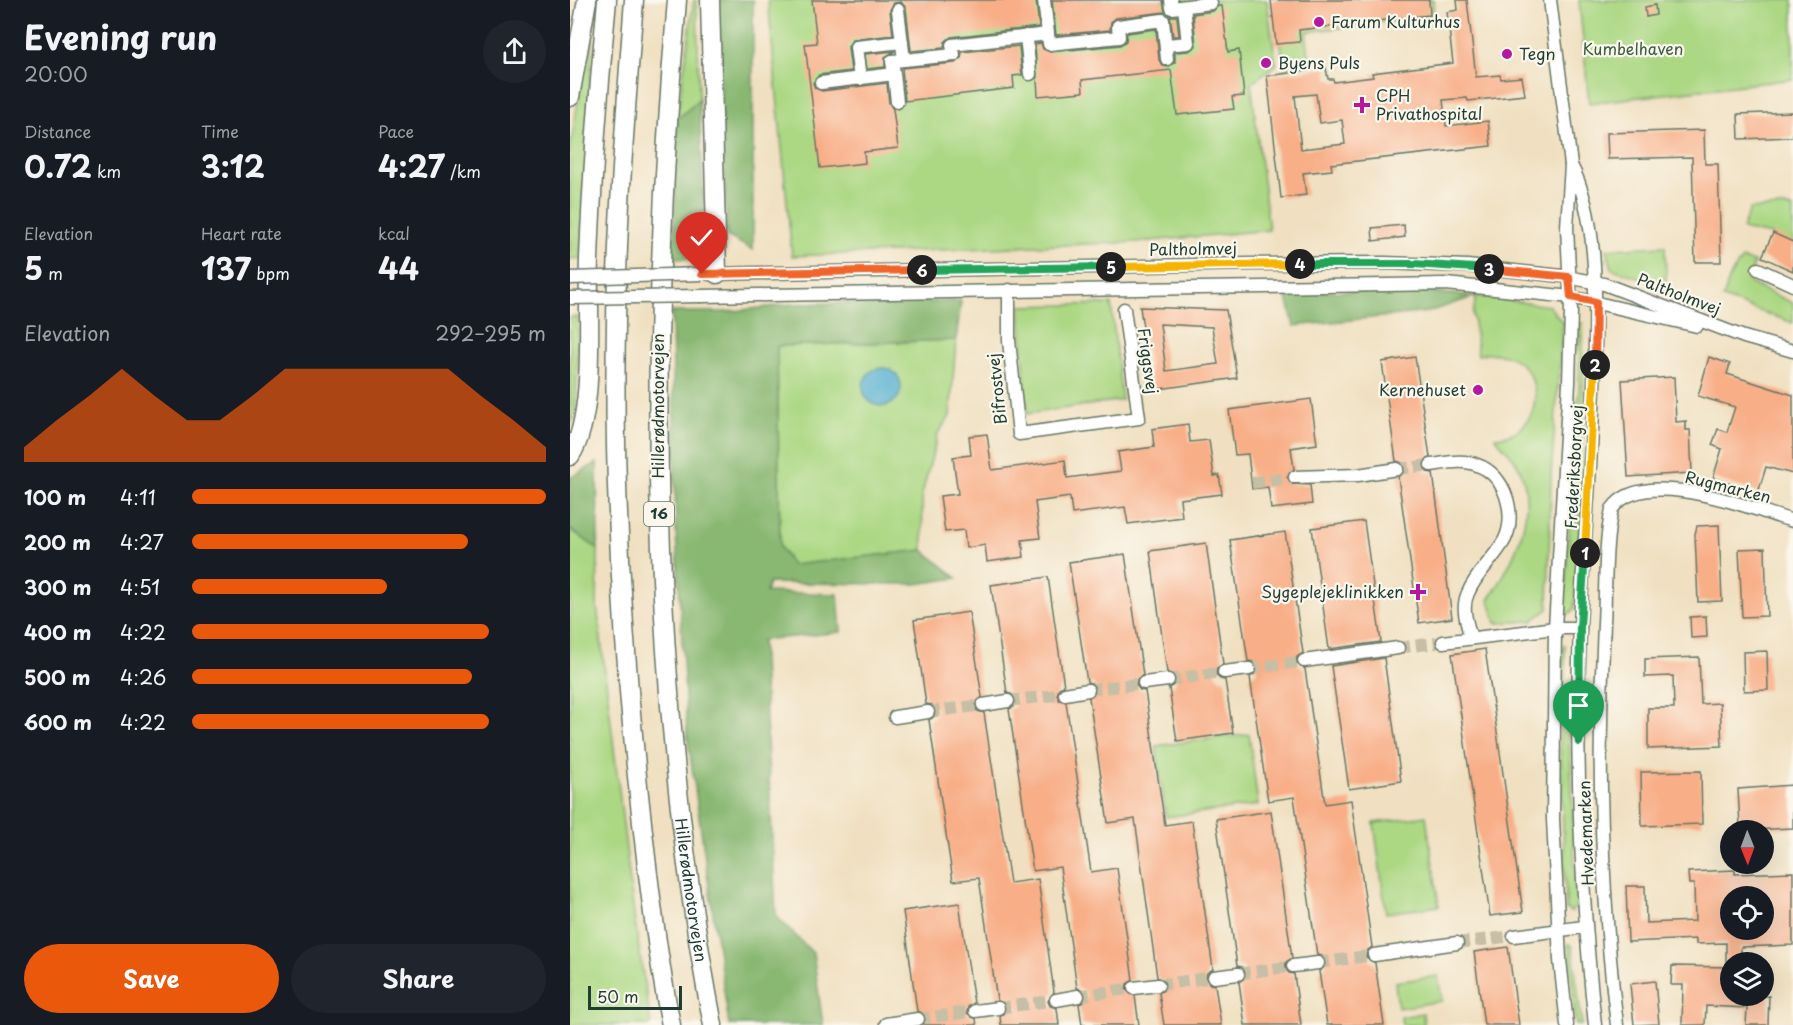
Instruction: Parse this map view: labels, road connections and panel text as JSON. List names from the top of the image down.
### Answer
{
  "streets": {
    "highway": ["Hillerødmotorvejen", "16"],
    "street": [
      "Paltholmvej",
      "Friggsvej",
      "Bifrostvej",
      "Frederiksborgvej",
      "Rugmarken",
      "Hvedemarken"
    ]
  },
  "crossings": [
    ["Paltholmvej", "Bifrostvej"],
    ["Paltholmvej", "Frederiksborgvej"],
    ["Friggsvej", "Bifrostvej"],
    ["Rugmarken", "Hvedemarken"]
  ],
  "parks": ["Kumbelhaven"],
  "places": {
    "other": [
      "Farum Kulturhus",
      "Tegn",
      "Byens Puls",
      "Kernehuset"
    ],
    "health": ["CPH Privathospital", "Sygeplejeklinikken"]
  },
  "scale_bar": "50 m",
  "north": "bottom",
  "page": {
    "heading": ["Evening run", "20:00"],
    "stats": [
      ["Distance", "0.72 km"],
      ["Time", "3:12"],
      ["Pace", "4:27 /km"],
      ["Elevation", "5 m"],
      ["Heart rate", "137 bpm"],
      ["kcal", "44"]
    ],
    "pins": [
      "4",
      "5",
      "3",
      "6",
      "2",
      "1"
    ],
    "chart": ["Elevation", "292–295 m"],
    "list": [
      {
        "name": "100 m",
        "note": "4:11"
      },
      {
        "name": "200 m",
        "note": "4:27"
      },
      {
        "name": "300 m",
        "note": "4:51"
      },
      {
        "name": "400 m",
        "note": "4:22"
      },
      {
        "name": "500 m",
        "note": "4:26"
      },
      {
        "name": "600 m",
        "note": "4:22"
      }
    ],
    "buttons": ["Save", "Share"],
    "scale": "50 m"
  }
}
